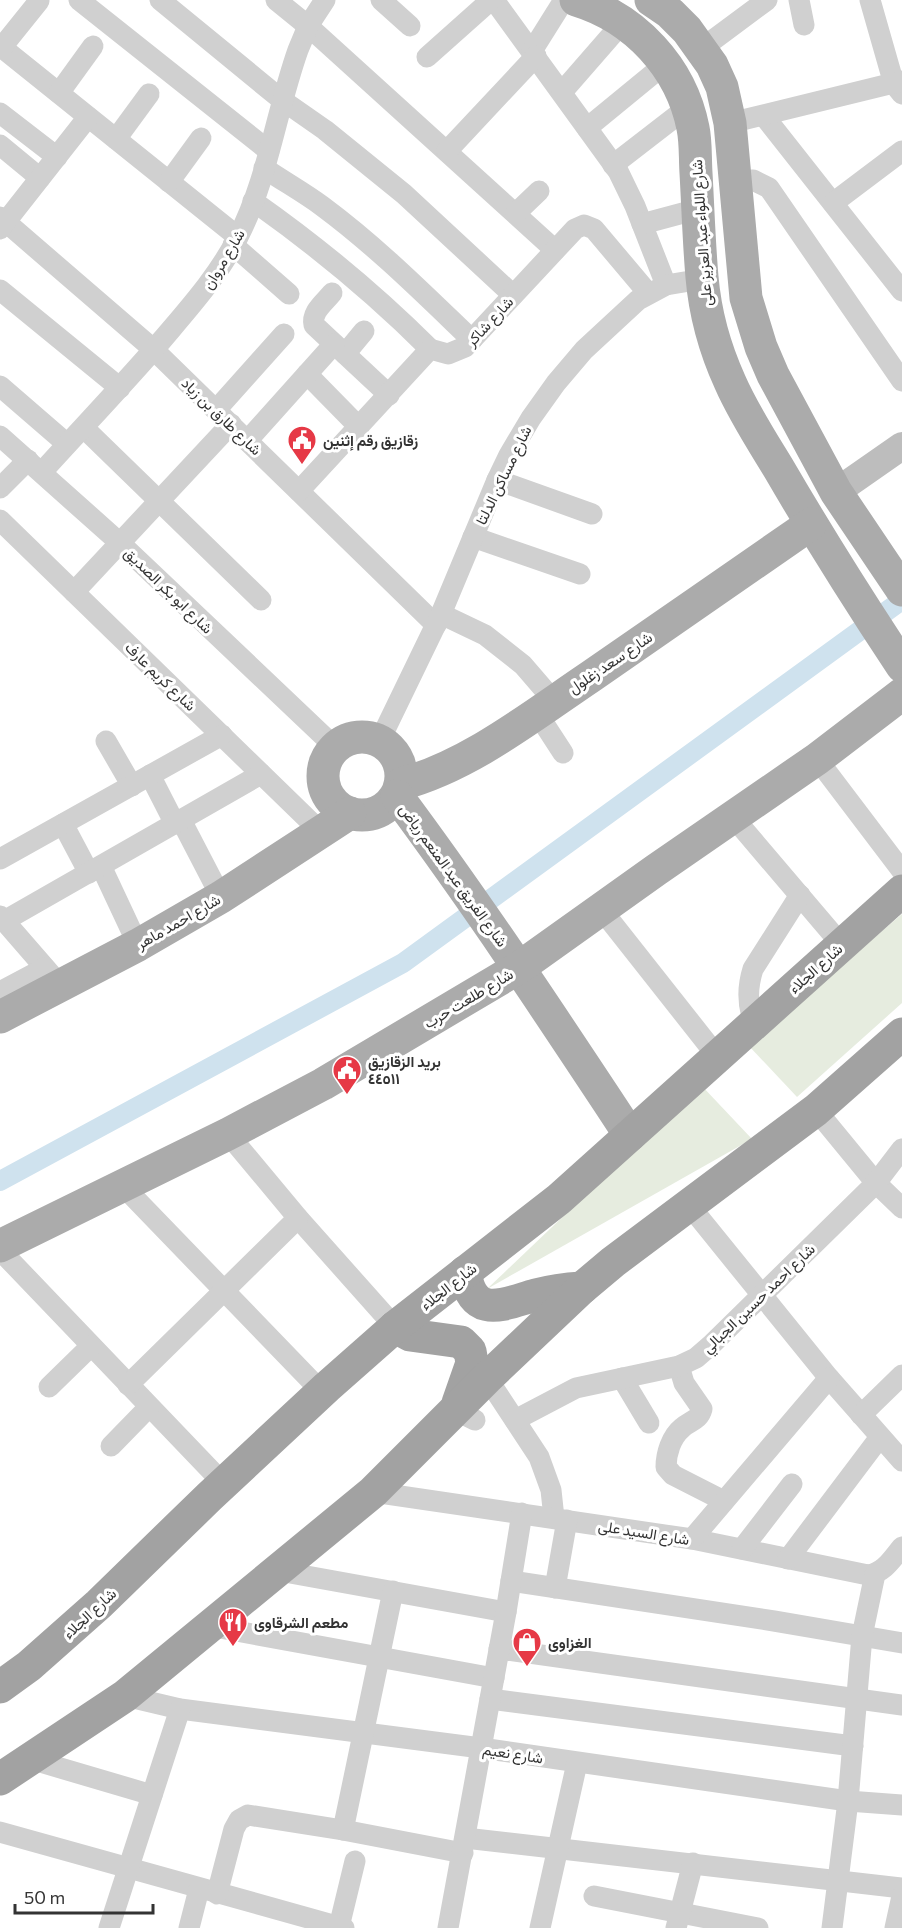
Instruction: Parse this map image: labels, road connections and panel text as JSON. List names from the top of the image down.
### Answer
{
  "streets": {
    "highway": ["شارع الجلاء"],
    "main road": [
      "شارع اللواء عبد العزيز على",
      "شارع سعد زغلول",
      "شارع الفريق عبد المنعم رياض",
      "شارع احمد ماهر",
      "شارع طلعت حرب"
    ],
    "street": [
      "شارع مروان",
      "شارع شاكر",
      "شارع طارق بن زياد",
      "شارع مساكن الدلتا",
      "شارع ابو بكر الصديق",
      "شارع كريم عارف",
      "شارع احمد حسين الجبالي",
      "شارع السيد على",
      "شارع نعيم"
    ]
  },
  "crossings": [
    ["شارع اللواء عبد العزيز على", "شارع مساكن الدلتا"],
    ["شارع اللواء عبد العزيز على", "شارع سعد زغلول"],
    ["شارع مروان", "شارع طارق بن زياد"],
    ["شارع مروان", "شارع ابو بكر الصديق"],
    ["شارع شاكر", "شارع مساكن الدلتا"],
    ["شارع طارق بن زياد", "شارع مساكن الدلتا"],
    ["شارع طارق بن زياد", "شارع سعد زغلول"],
    ["شارع مساكن الدلتا", "شارع ابو بكر الصديق"],
    ["شارع مساكن الدلتا", "شارع سعد زغلول"],
    ["شارع مساكن الدلتا", "شارع الفريق عبد المنعم رياض"],
    ["شارع مساكن الدلتا", "شارع احمد ماهر"],
    ["شارع ابو بكر الصديق", "شارع سعد زغلول"],
    ["شارع ابو بكر الصديق", "شارع الفريق عبد المنعم رياض"],
    ["شارع ابو بكر الصديق", "شارع احمد ماهر"],
    ["شارع سعد زغلول", "شارع الفريق عبد المنعم رياض"],
    ["شارع سعد زغلول", "شارع احمد ماهر"],
    ["شارع كريم عارف", "شارع احمد ماهر"],
    ["شارع الفريق عبد المنعم رياض", "شارع احمد ماهر"],
    ["شارع الفريق عبد المنعم رياض", "شارع الجلاء"],
    ["شارع الفريق عبد المنعم رياض", "شارع طلعت حرب"]
  ],
  "places": {
    "public building": ["زقازيق رقم إثنين", "بريد الزقازيق ٤٤٥١١"],
    "restaurant": ["مطعم الشرقاوى"],
    "shop": ["الغزاوى"]
  },
  "scale_bar": "50 m"
}
